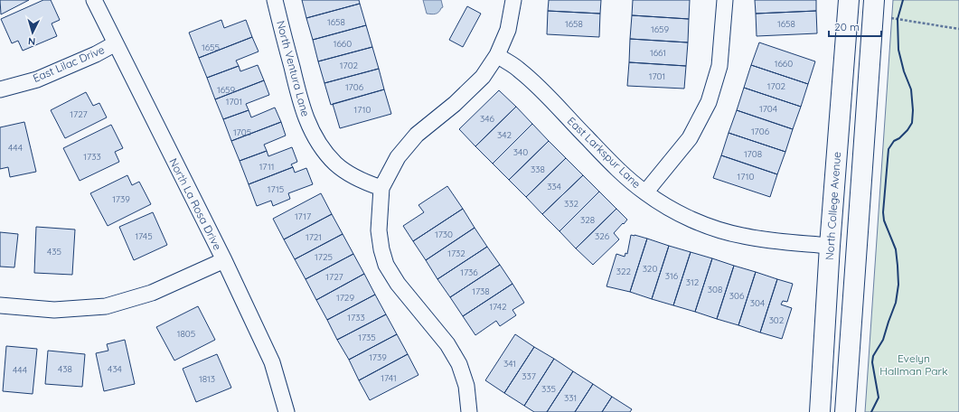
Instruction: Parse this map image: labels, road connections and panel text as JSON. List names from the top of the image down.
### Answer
{
  "streets": {
    "street": [
      "East Lilac Drive",
      "North Ventura Lane",
      "East Larkspur Lane",
      "North La Rosa Drive",
      "North College Avenue"
    ]
  },
  "crossings": [
    ["East Lilac Drive", "North La Rosa Drive"],
    ["East Larkspur Lane", "North College Avenue"]
  ],
  "parks": ["Evelyn Hallman Park"],
  "house_numbers": [
    "1658",
    "1658",
    "1658",
    "1659",
    "1660",
    "1655",
    "1661",
    "1660",
    "1702",
    "1701",
    "1702",
    "1706",
    "1659",
    "1701",
    "1704",
    "1710",
    "1727",
    "346",
    "1706",
    "1705",
    "342",
    "444",
    "340",
    "1708",
    "1733",
    "1711",
    "338",
    "1710",
    "334",
    "1715",
    "1739",
    "332",
    "1717",
    "328",
    "1730",
    "1745",
    "326",
    "1721",
    "435",
    "1732",
    "1725",
    "320",
    "322",
    "1736",
    "316",
    "1727",
    "312",
    "308",
    "1738",
    "306",
    "1729",
    "304",
    "1742",
    "1733",
    "302",
    "1805",
    "1735",
    "1739",
    "341",
    "438",
    "434",
    "444",
    "337",
    "1741",
    "1813",
    "335",
    "331"
  ],
  "scale_bar": "20 m",
  "north": "bottom"
}
